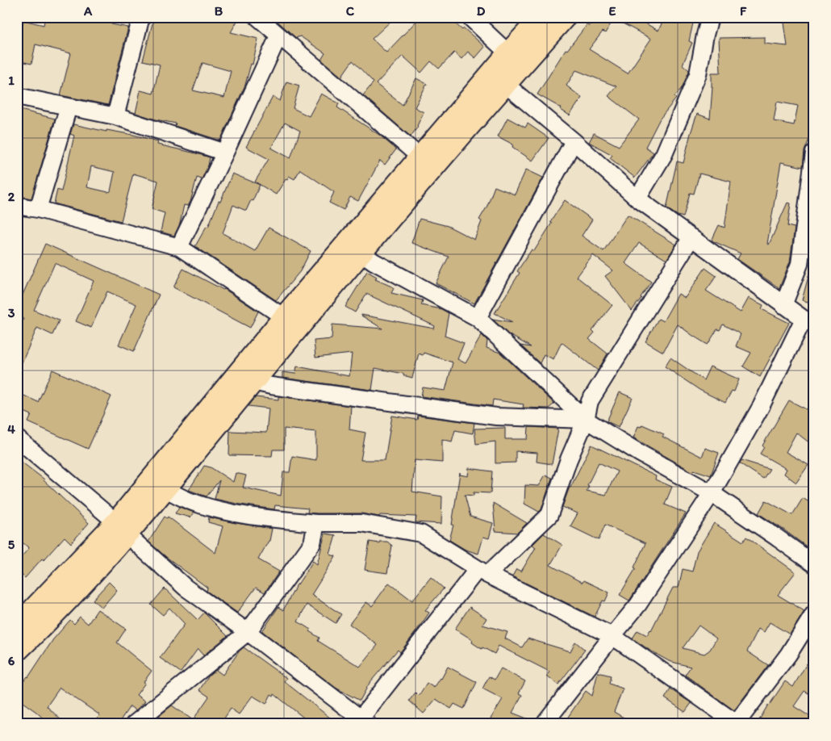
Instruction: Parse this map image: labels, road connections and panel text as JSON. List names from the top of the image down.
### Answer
{
  "grid": {
    "columns": [
      "A",
      "B",
      "C",
      "D",
      "E",
      "F"
    ],
    "rows": [
      "1",
      "2",
      "3",
      "4",
      "5",
      "6"
    ]
  }
}
